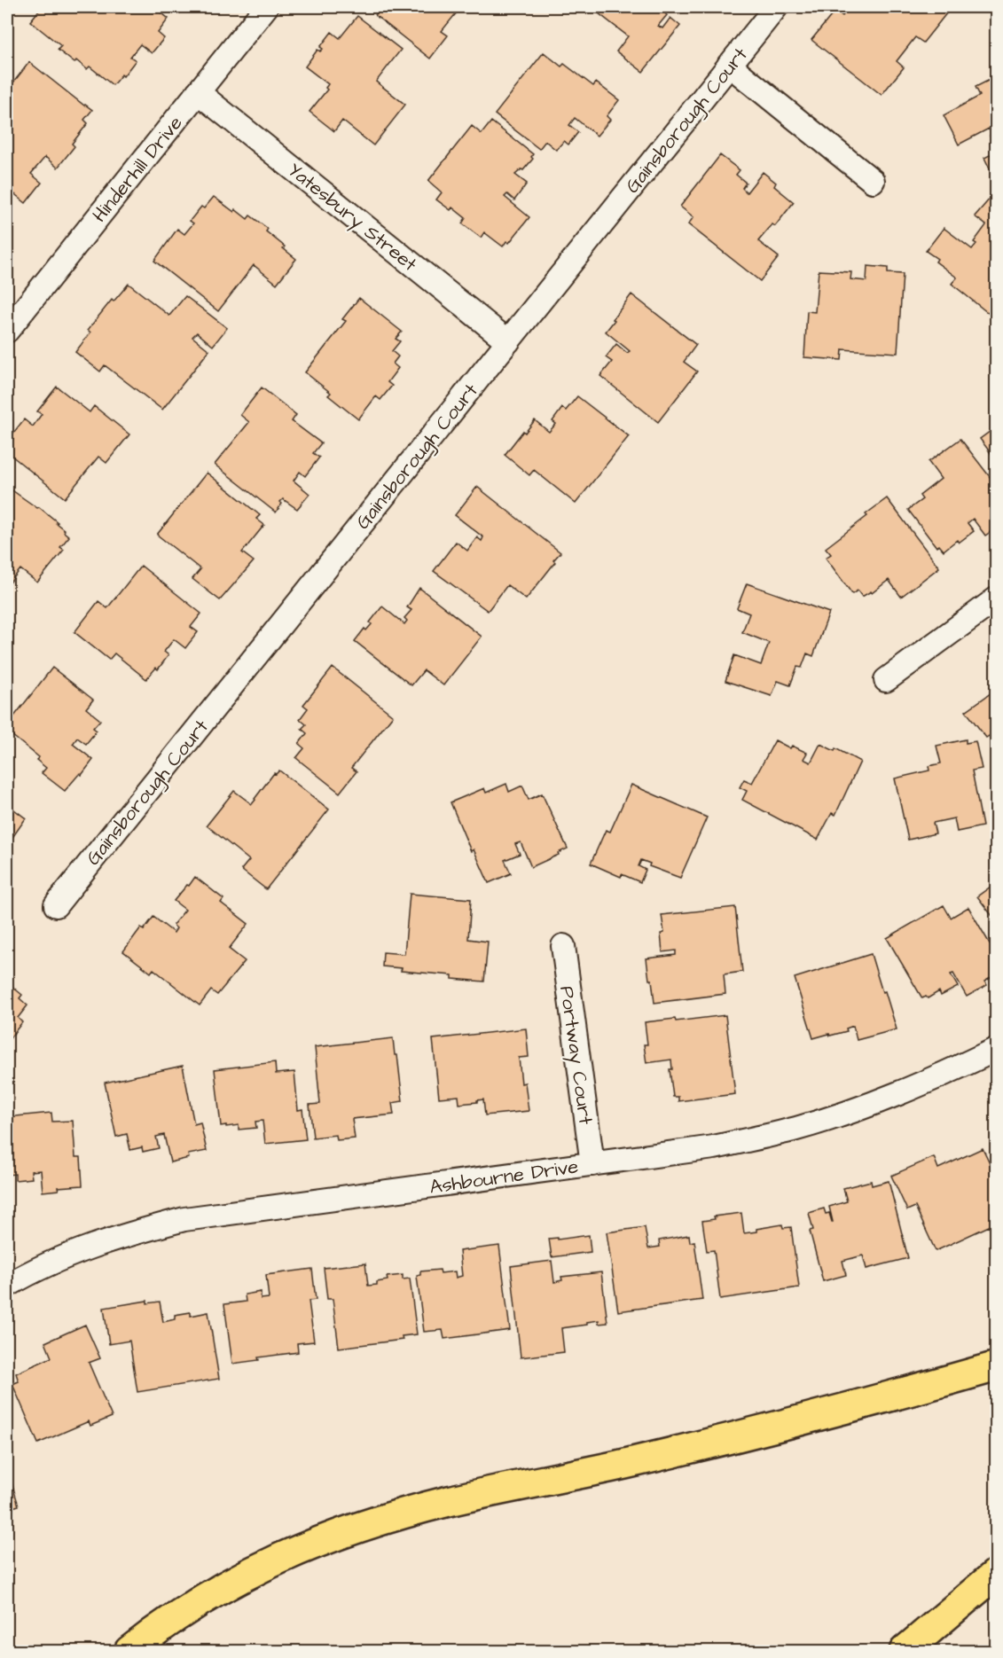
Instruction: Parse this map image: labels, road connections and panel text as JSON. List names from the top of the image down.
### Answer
{
  "streets": {
    "street": [
      "Gainsborough Court",
      "Hinderhill Drive",
      "Yatesbury Street",
      "Portway Court",
      "Ashbourne Drive"
    ]
  },
  "crossings": [
    ["Gainsborough Court", "Yatesbury Street"],
    ["Hinderhill Drive", "Yatesbury Street"],
    ["Portway Court", "Ashbourne Drive"]
  ]
}
